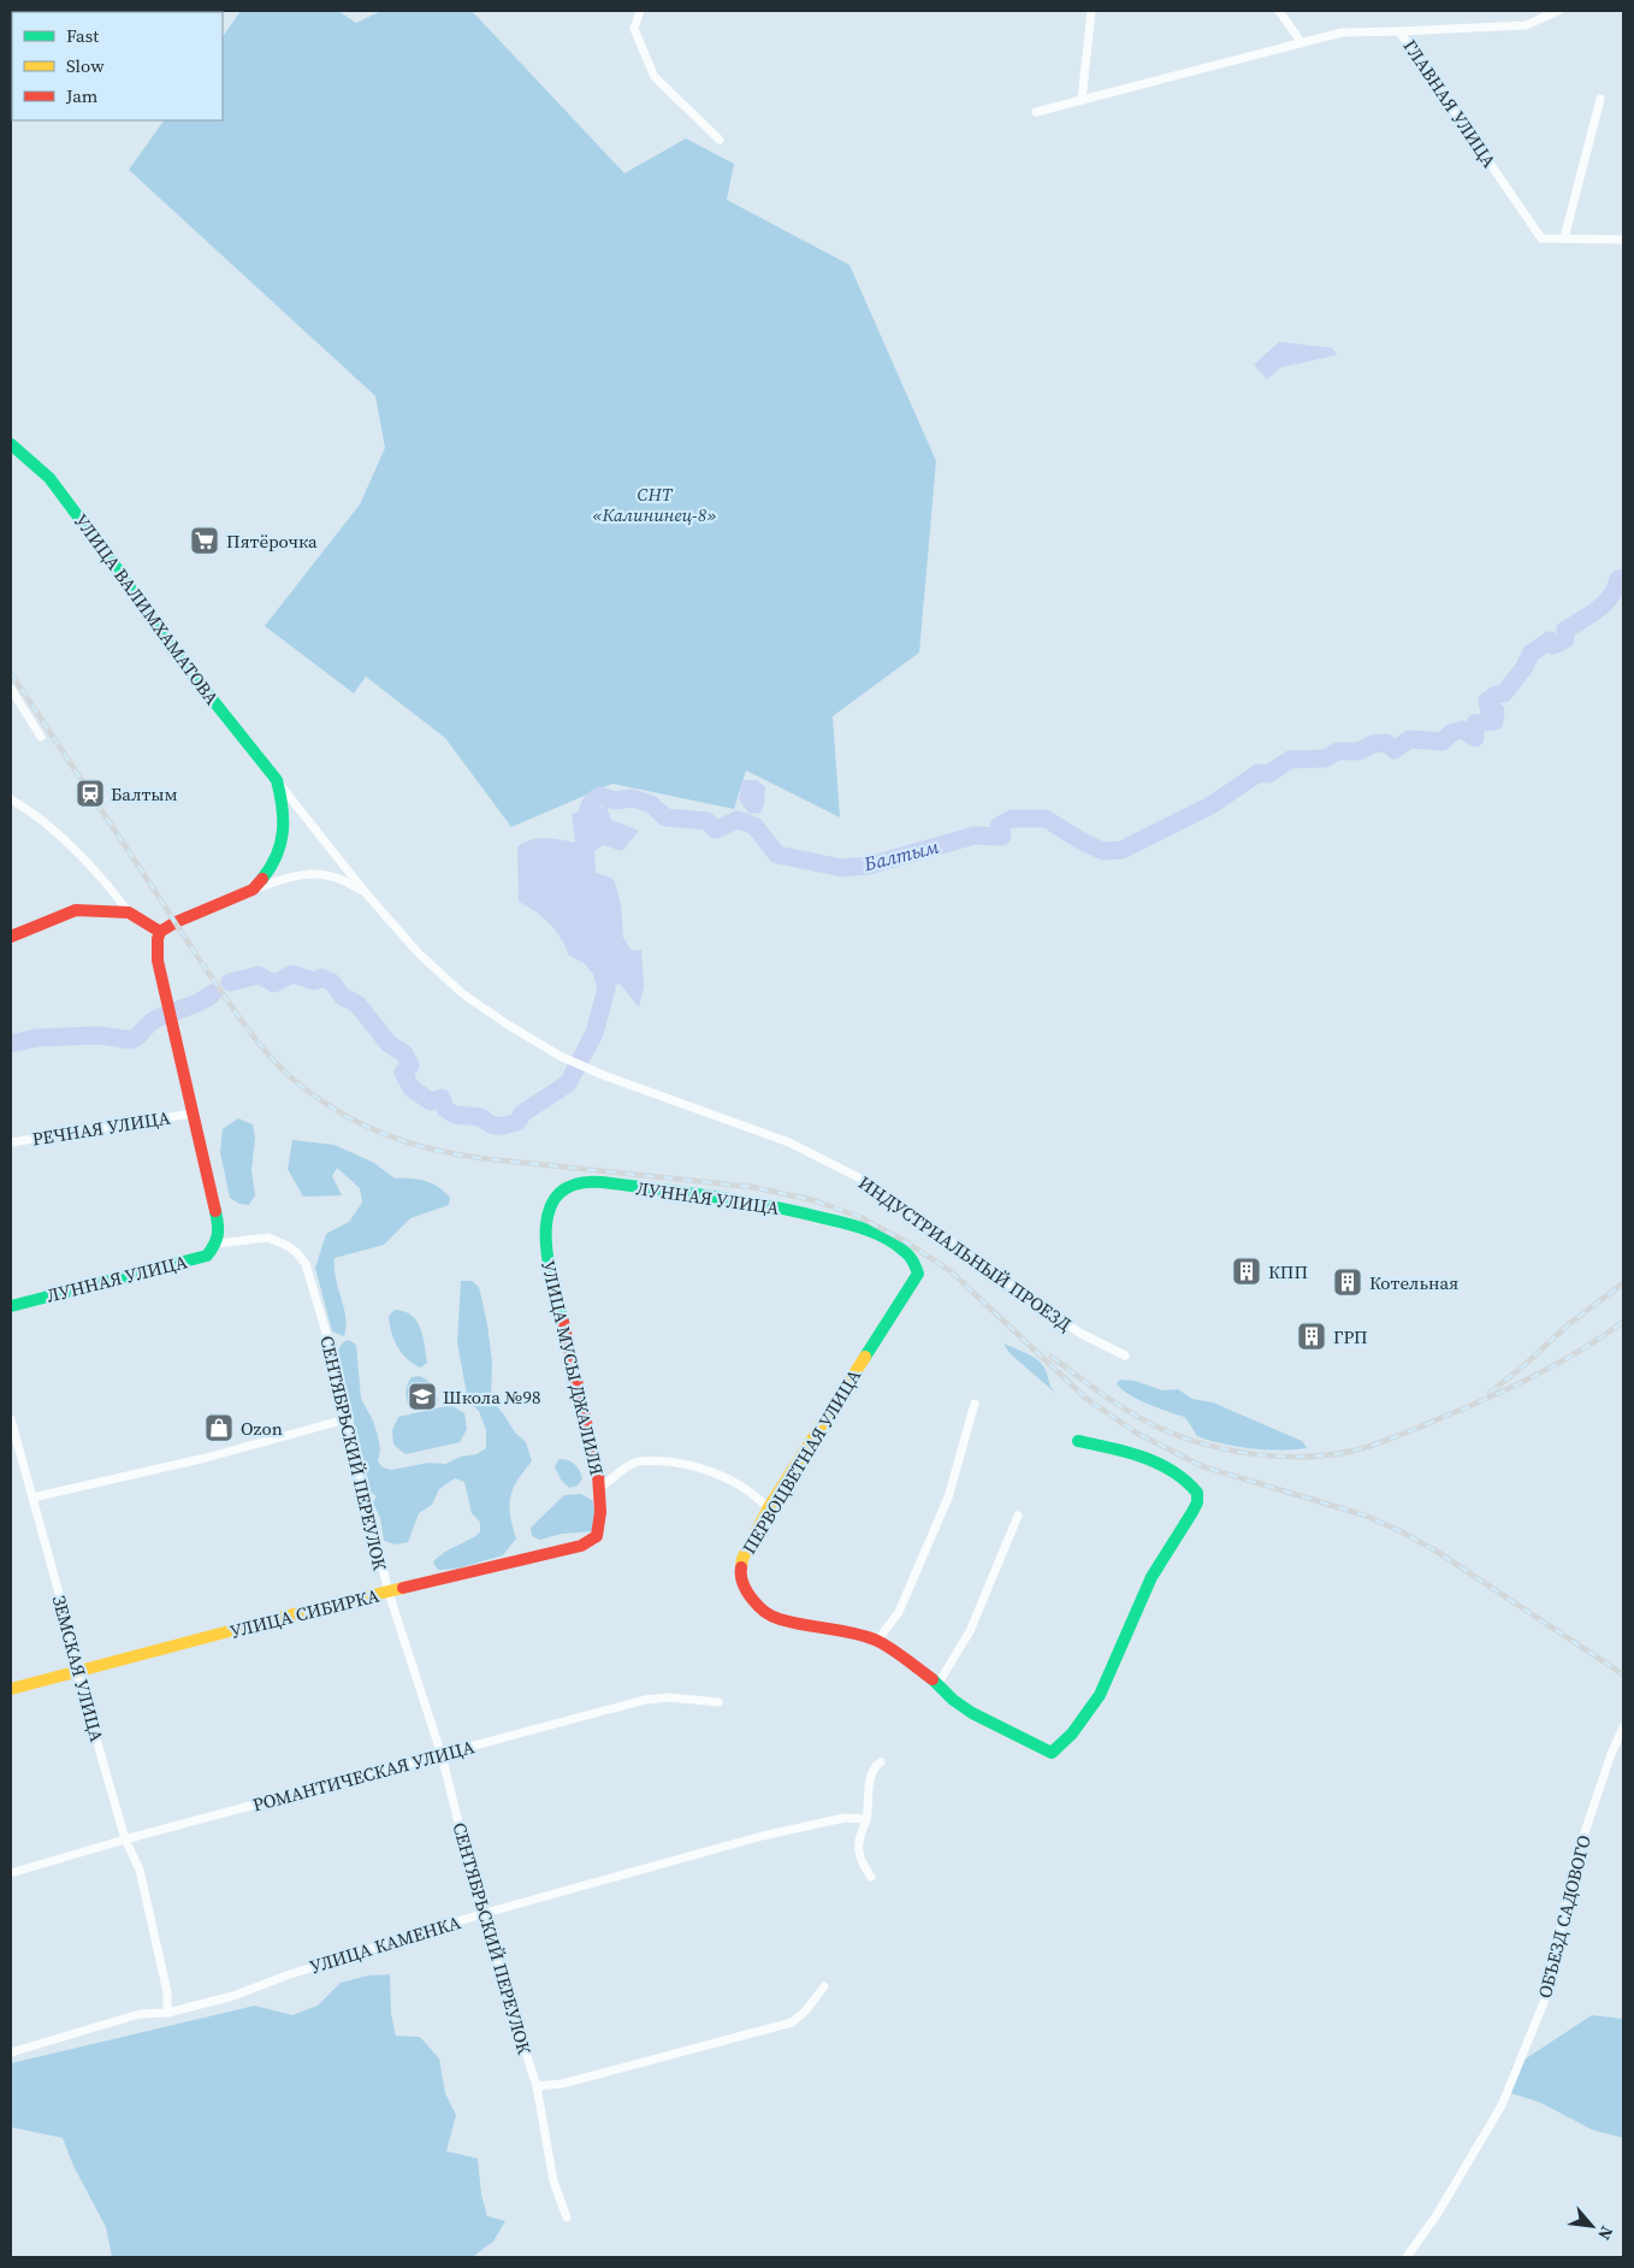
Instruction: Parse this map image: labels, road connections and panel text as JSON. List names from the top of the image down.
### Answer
{
  "streets": {
    "street": [
      "ГЛАВНАЯ УЛИЦА",
      "УЛИЦА ВАЛИМХАМАТОВА",
      "РЕЧНАЯ УЛИЦА",
      "ЛУННАЯ УЛИЦА",
      "ИНДУСТРИАЛЬНЫЙ ПРОЕЗД",
      "УЛИЦА МУСЫ ДЖАЛИЛЯ",
      "СЕНТЯБРЬСКИЙ ПЕРЕУЛОК",
      "ПЕРВОЦВЕТНАЯ УЛИЦА",
      "УЛИЦА СИБИРКА",
      "ЗЕМСКАЯ УЛИЦА",
      "РОМАНТИЧЕСКАЯ УЛИЦА",
      "ОБЪЕЗД САДОВОГО",
      "УЛИЦА КАМЕНКА"
    ]
  },
  "crossings": [
    ["УЛИЦА ВАЛИМХАМАТОВА", "ИНДУСТРИАЛЬНЫЙ ПРОЕЗД"],
    ["ЛУННАЯ УЛИЦА", "УЛИЦА МУСЫ ДЖАЛИЛЯ"],
    ["ЛУННАЯ УЛИЦА", "СЕНТЯБРЬСКИЙ ПЕРЕУЛОК"],
    ["ЛУННАЯ УЛИЦА", "ПЕРВОЦВЕТНАЯ УЛИЦА"],
    ["УЛИЦА МУСЫ ДЖАЛИЛЯ", "УЛИЦА СИБИРКА"],
    ["СЕНТЯБРЬСКИЙ ПЕРЕУЛОК", "УЛИЦА СИБИРКА"],
    ["СЕНТЯБРЬСКИЙ ПЕРЕУЛОК", "РОМАНТИЧЕСКАЯ УЛИЦА"],
    ["СЕНТЯБРЬСКИЙ ПЕРЕУЛОК", "УЛИЦА КАМЕНКА"],
    ["УЛИЦА СИБИРКА", "ЗЕМСКАЯ УЛИЦА"],
    ["ЗЕМСКАЯ УЛИЦА", "РОМАНТИЧЕСКАЯ УЛИЦА"],
    ["ЗЕМСКАЯ УЛИЦА", "УЛИЦА КАМЕНКА"]
  ],
  "water": ["Балтым"],
  "parks": ["СНТ «Калининец-8»"],
  "places": {
    "supermarket": ["Пятёрочка"],
    "station": ["Балтым"],
    "building": ["КПП", "Котельная", "ГРП"],
    "school or university": ["Школа №98"],
    "shop": ["Ozon"]
  },
  "legend": ["Fast", "Slow", "Jam"],
  "north": "bottom right"
}
